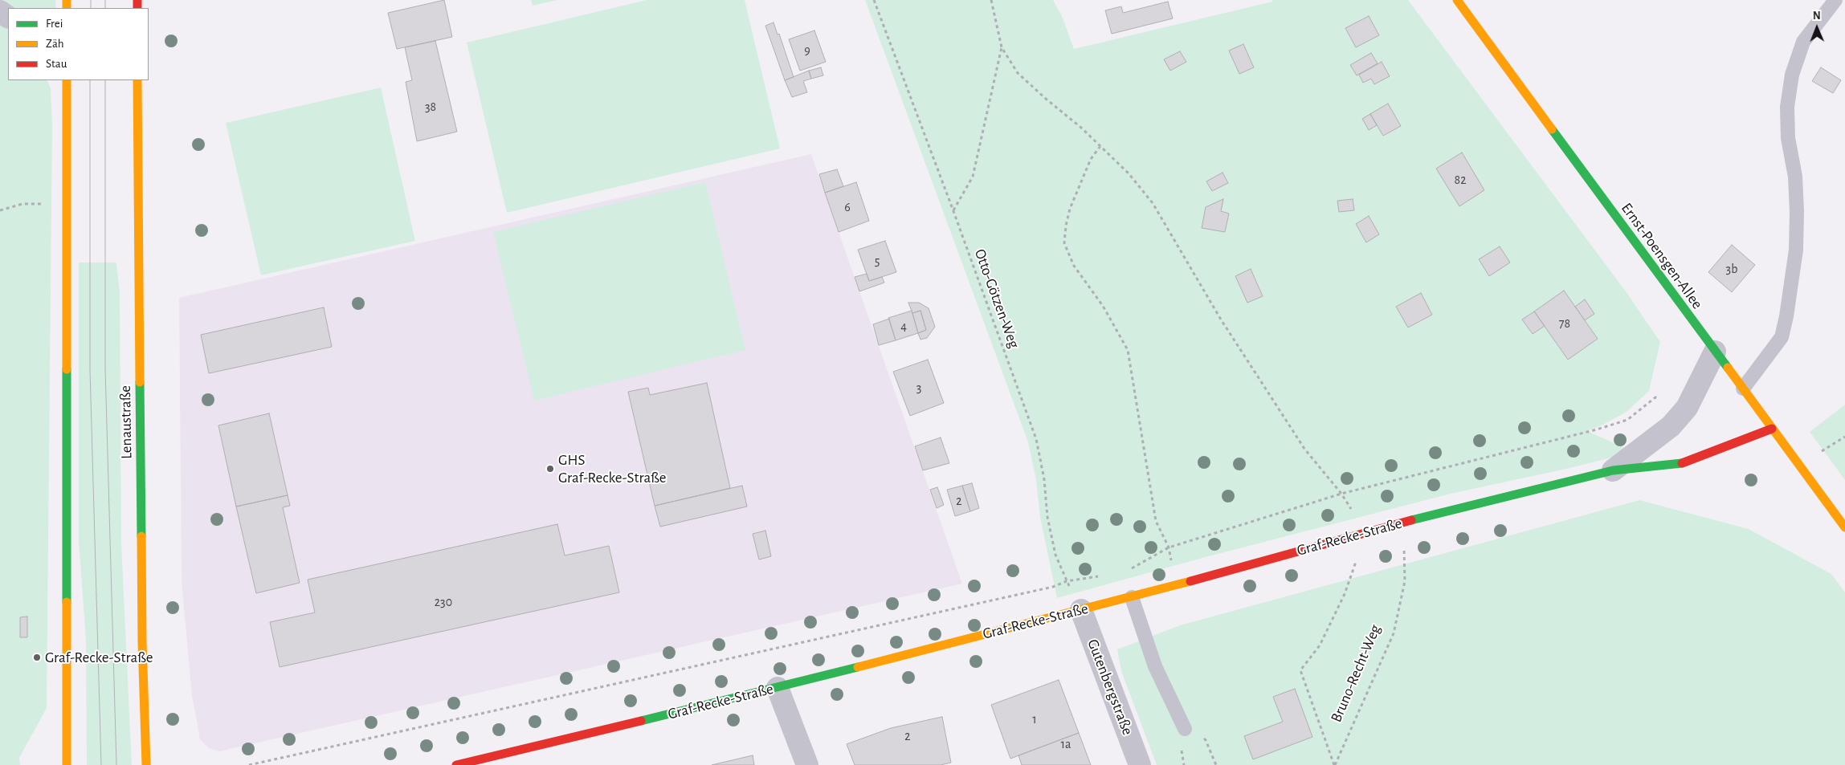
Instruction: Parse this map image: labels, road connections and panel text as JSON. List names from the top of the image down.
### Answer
{
  "streets": {
    "street": [
      "Ernst-Poensgen-Allee",
      "Lenaustraße",
      "Graf-Recke-Straße",
      "Gutenbergstraße"
    ],
    "path": ["Otto-Götzen-Weg", "Bruno-Recht-Weg"]
  },
  "crossings": [
    ["Ernst-Poensgen-Allee", "Graf-Recke-Straße"],
    ["Otto-Götzen-Weg", "Graf-Recke-Straße"],
    ["Otto-Götzen-Weg", "Gutenbergstraße"],
    ["Graf-Recke-Straße", "Bruno-Recht-Weg"],
    ["Graf-Recke-Straße", "Gutenbergstraße"]
  ],
  "places": ["GHS Graf-Recke-Straße", "Graf-Recke-Straße"],
  "house_numbers": [
    "9",
    "38",
    "82",
    "6",
    "5",
    "3b",
    "78",
    "4",
    "3",
    "2",
    "230",
    "1",
    "2",
    "1a"
  ],
  "legend": ["Frei", "Zäh", "Stau"],
  "north": "top"
}
